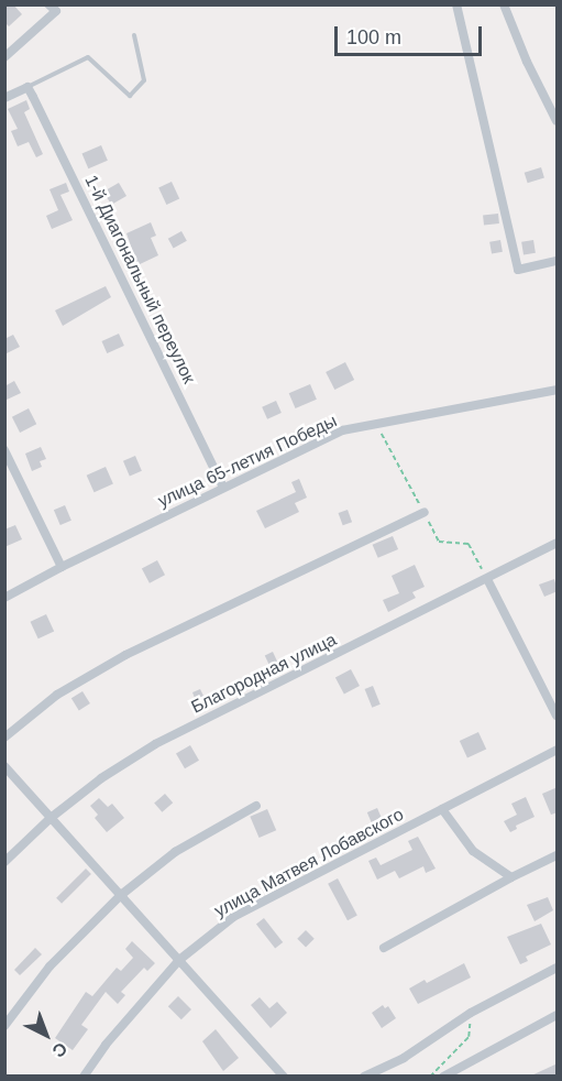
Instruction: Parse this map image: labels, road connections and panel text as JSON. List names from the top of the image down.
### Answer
{
  "streets": {
    "street": [
      "1-й Диагональный переулок",
      "улица 65-летия Победы",
      "Благородная улица",
      "улица Матвея Лобавского"
    ]
  },
  "crossings": [
    ["1-й Диагональный переулок", "улица 65-летия Победы"]
  ],
  "scale_bar": "100 m",
  "north": "bottom right"
}
